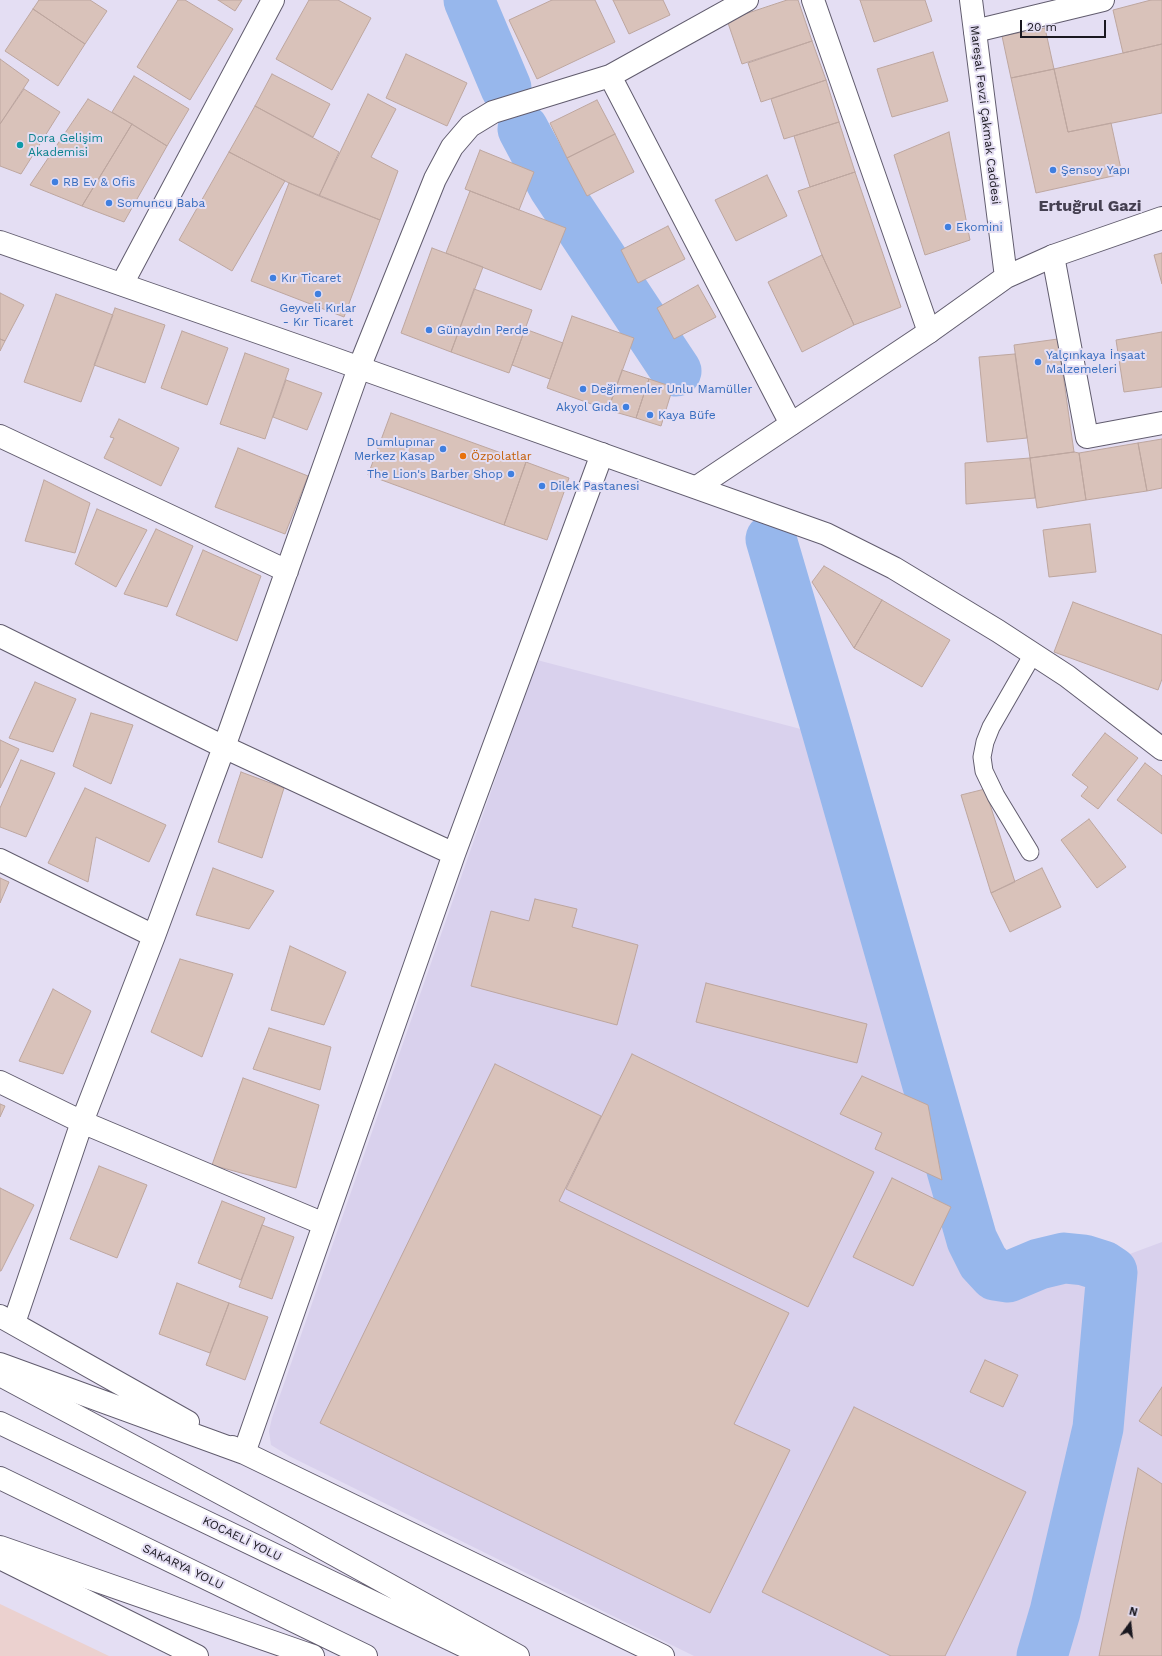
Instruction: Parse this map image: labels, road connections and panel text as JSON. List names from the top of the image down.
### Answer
{
  "streets": {
    "main road": ["Mareşal Fevzi Çakmak Caddesi", "KOCAELİ YOLU", "SAKARYA YOLU"]
  },
  "districts": ["Ertuğrul Gazi"],
  "places": [
    "Dora Gelişim Akademisi",
    "Şensoy Yapı",
    "RB Ev & Ofis",
    "Somuncu Baba",
    "Ekomini",
    "Kır Ticaret",
    "Geyveli Kırlar - Kır Ticaret",
    "Günaydın Perde",
    "Yalçınkaya İnşaat Malzemeleri",
    "Değirmenler Unlu Mamüller",
    "Akyol Gıda",
    "Kaya Büfe",
    "Dumlupınar Merkez Kasap",
    "Özpolatlar",
    "The Lion's Barber Shop",
    "Dilek Pastanesi"
  ],
  "scale_bar": "20 m",
  "north": "top"
}
